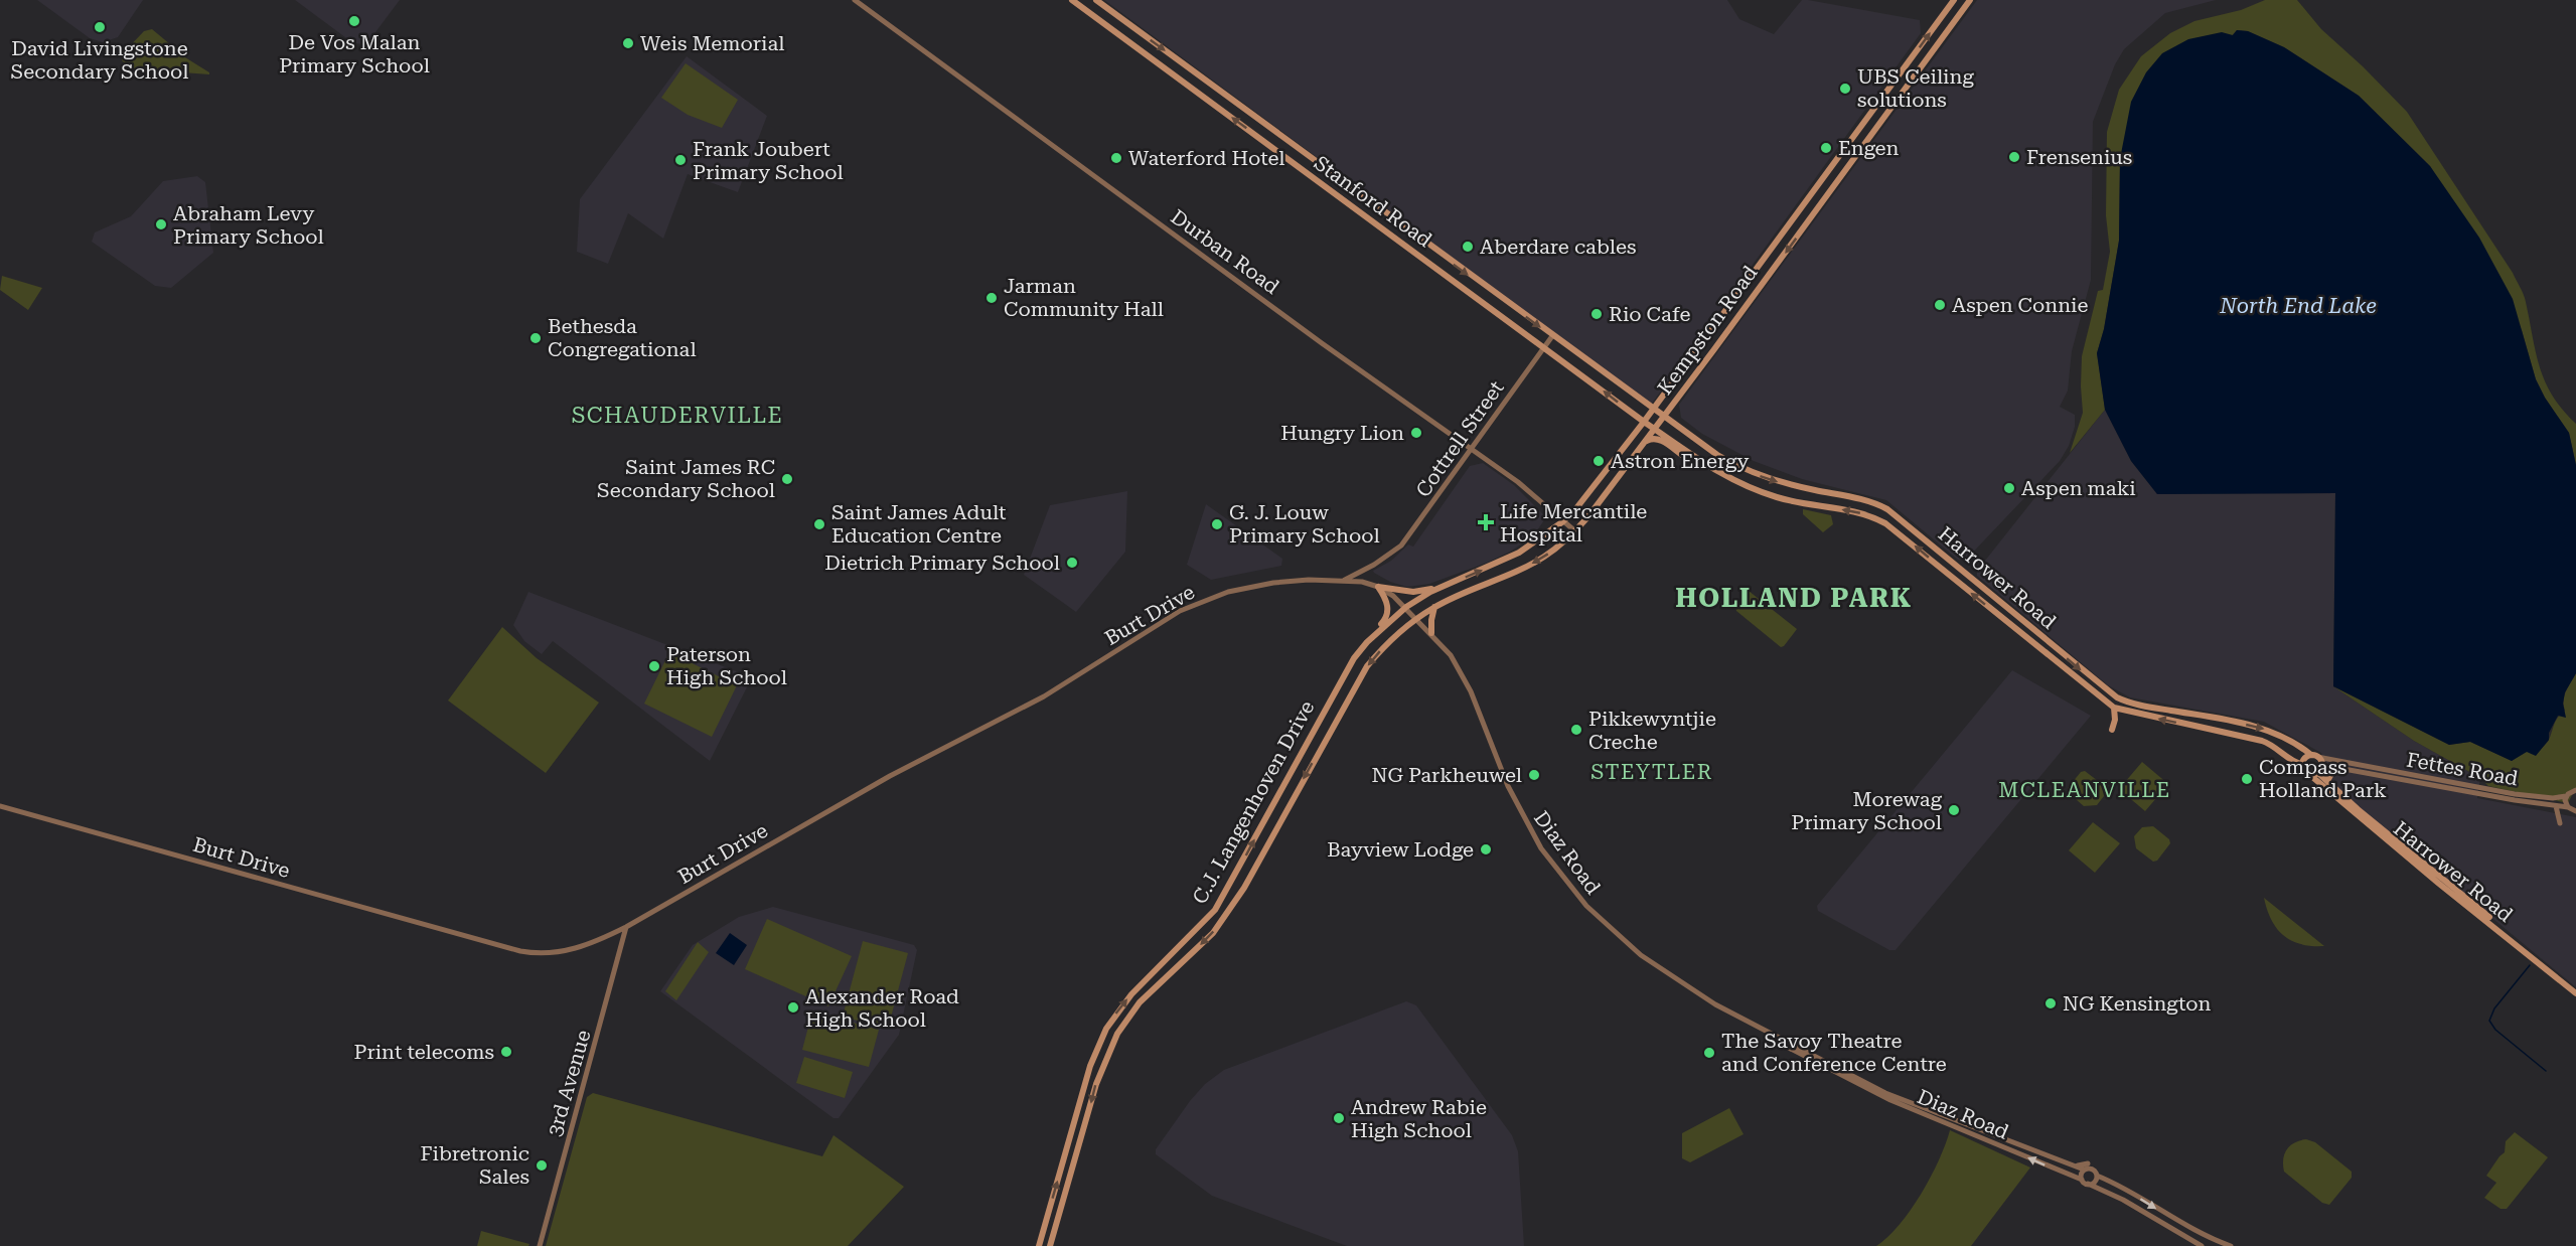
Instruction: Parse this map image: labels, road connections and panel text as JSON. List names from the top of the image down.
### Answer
{
  "streets": {
    "main road": [
      "Stanford Road",
      "Kempston Road",
      "Harrower Road",
      "C.J. Langenhoven Drive"
    ],
    "street": [
      "Durban Road",
      "Cottrell Street",
      "Burt Drive",
      "Fettes Road",
      "Diaz Road",
      "3rd Avenue"
    ]
  },
  "crossings": [
    ["Stanford Road", "Kempston Road"],
    ["Stanford Road", "Cottrell Street"],
    ["Stanford Road", "Harrower Road"],
    ["Durban Road", "Kempston Road"],
    ["Durban Road", "Cottrell Street"],
    ["Kempston Road", "Harrower Road"],
    ["Kempston Road", "Burt Drive"],
    ["Kempston Road", "C.J. Langenhoven Drive"],
    ["Kempston Road", "Diaz Road"],
    ["Cottrell Street", "Burt Drive"],
    ["Harrower Road", "Fettes Road"],
    ["Burt Drive", "C.J. Langenhoven Drive"],
    ["Burt Drive", "Diaz Road"],
    ["Burt Drive", "3rd Avenue"],
    ["C.J. Langenhoven Drive", "Diaz Road"]
  ],
  "districts": [
    "SCHAUDERVILLE",
    "HOLLAND PARK",
    "STEYTLER",
    "MCLEANVILLE"
  ],
  "water": ["North End Lake"],
  "places": {
    "other": [
      "De Vos Malan Primary School",
      "David Livingstone Secondary School",
      "Weis Memorial",
      "UBS Ceiling solutions",
      "Engen",
      "Frensenius",
      "Waterford Hotel",
      "Frank Joubert Primary School",
      "Abraham Levy Primary School",
      "Aberdare cables",
      "Jarman Community Hall",
      "Aspen Connie",
      "Rio Cafe",
      "Bethesda Congregational",
      "Hungry Lion",
      "Astron Energy",
      "Saint James RC Secondary School",
      "Aspen maki",
      "Saint James Adult Education Centre",
      "G. J. Louw Primary School",
      "Dietrich Primary School",
      "Paterson High School",
      "Pikkewyntjie Creche",
      "NG Parkheuwel",
      "Compass Holland Park",
      "Morewag Primary School",
      "Bayview Lodge",
      "NG Kensington",
      "Alexander Road High School",
      "Print telecoms",
      "The Savoy Theatre and Conference Centre",
      "Andrew Rabie High School",
      "Fibretronic Sales"
    ],
    "health": ["Life Mercantile Hospital"]
  }
}
